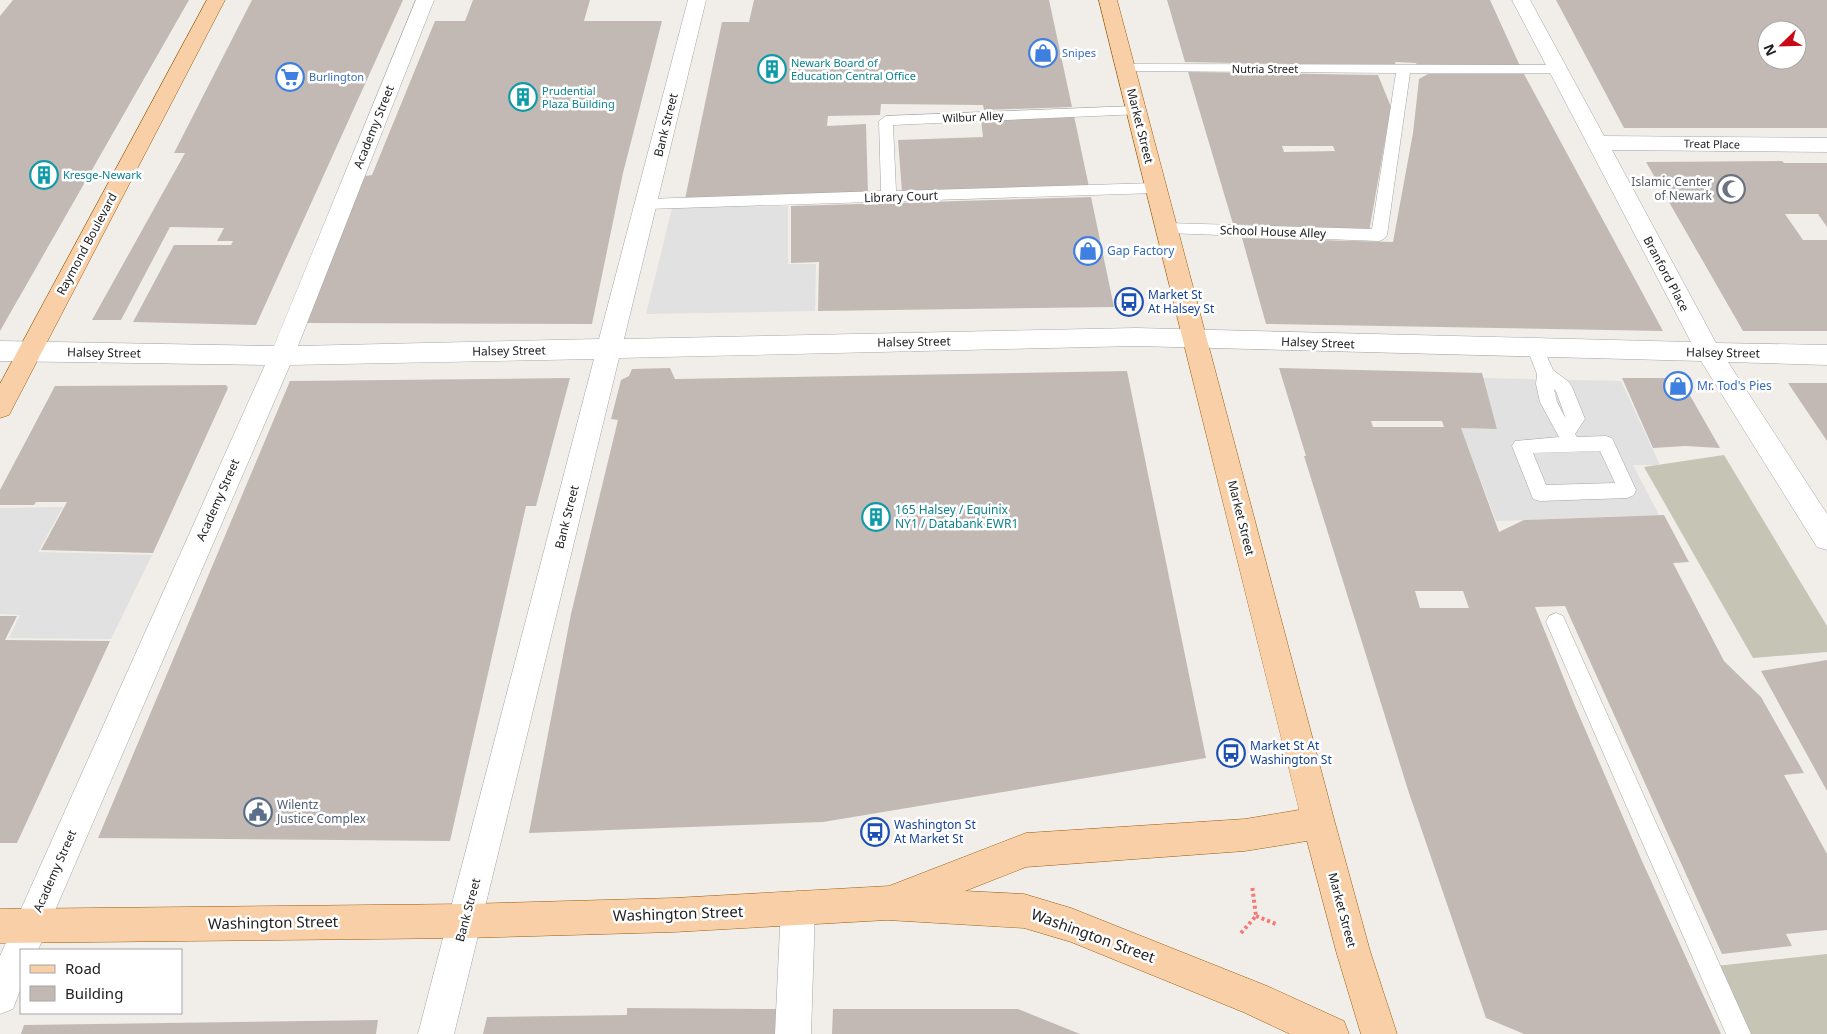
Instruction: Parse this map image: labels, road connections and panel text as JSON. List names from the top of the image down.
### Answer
{
  "streets": {
    "main road": ["Market Street", "Raymond Boulevard", "Washington Street"],
    "street": [
      "Bank Street",
      "Academy Street",
      "Treat Place",
      "Branford Place",
      "Halsey Street"
    ],
    "lane": [
      "Nutria Street",
      "Wilbur Alley",
      "Library Court",
      "School House Alley"
    ]
  },
  "crossings": [
    ["Nutria Street", "Market Street"],
    ["Nutria Street", "School House Alley"],
    ["Nutria Street", "Branford Place"],
    ["Wilbur Alley", "Market Street"],
    ["Wilbur Alley", "Library Court"],
    ["Bank Street", "Library Court"],
    ["Bank Street", "Halsey Street"],
    ["Bank Street", "Washington Street"],
    ["Market Street", "Library Court"],
    ["Market Street", "School House Alley"],
    ["Market Street", "Halsey Street"],
    ["Academy Street", "Halsey Street"],
    ["Academy Street", "Washington Street"],
    ["Treat Place", "Branford Place"],
    ["Raymond Boulevard", "Halsey Street"],
    ["Branford Place", "Halsey Street"]
  ],
  "places": {
    "shop": ["Snipes", "Gap Factory", "Mr. Tod's Pies"],
    "building": [
      "Newark Board of Education Central Office",
      "Prudential Plaza Building",
      "Kresge-Newark",
      "165 Halsey / Equinix NY1 / Databank EWR1"
    ],
    "supermarket": ["Burlington"],
    "mosque": ["Islamic Center of Newark"],
    "bus stop": ["Market St At Halsey St", "Market St At Washington St", "Washington St At Market St"],
    "public building": ["Wilentz Justice Complex"]
  },
  "legend": ["Road", "Building"],
  "north": "bottom left"
}
